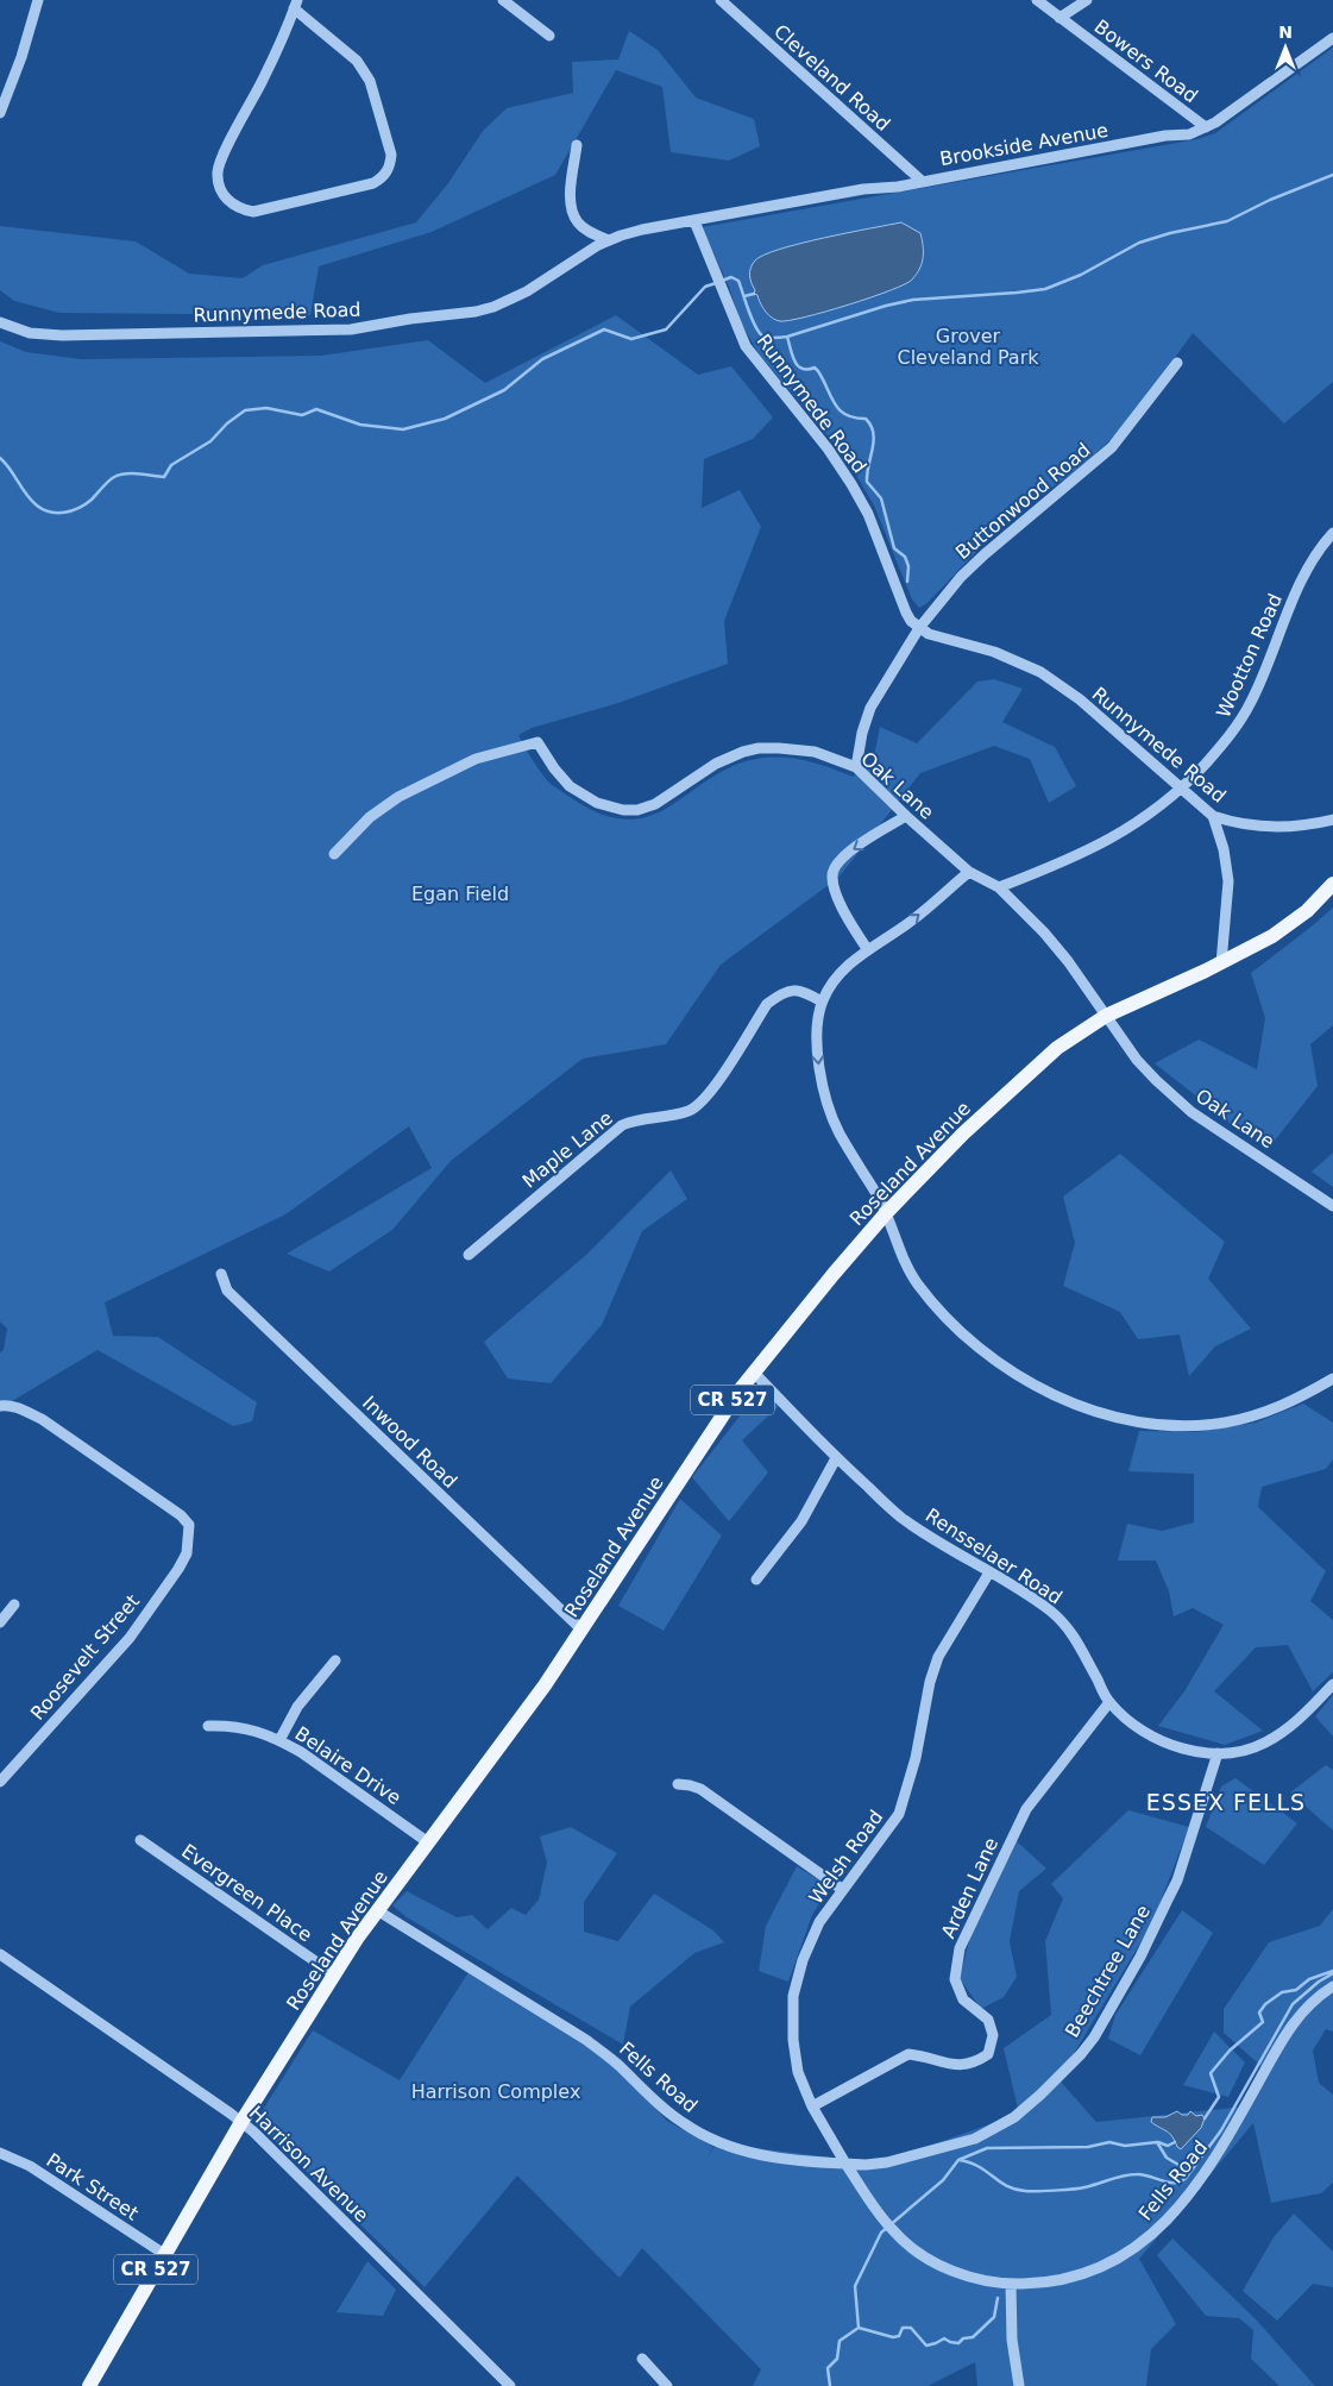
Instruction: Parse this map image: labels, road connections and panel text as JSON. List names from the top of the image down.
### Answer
{
  "streets": {
    "main road": ["Roseland Avenue", "CR 527"],
    "street": [
      "Bowers Road",
      "Cleveland Road",
      "Brookside Avenue",
      "Runnymede Road",
      "Buttonwood Road",
      "Wootton Road",
      "Oak Lane",
      "Maple Lane",
      "Inwood Road",
      "Rensselaer Road",
      "Roosevelt Street",
      "Belaire Drive",
      "Welsh Road",
      "Arden Lane",
      "Evergreen Place",
      "Beechtree Lane",
      "Fells Road",
      "Harrison Avenue",
      "Park Street"
    ]
  },
  "crossings": [
    ["Bowers Road", "Brookside Avenue"],
    ["Cleveland Road", "Brookside Avenue"],
    ["Brookside Avenue", "Runnymede Road"],
    ["Runnymede Road", "Buttonwood Road"],
    ["Runnymede Road", "Wootton Road"],
    ["Buttonwood Road", "Oak Lane"],
    ["Wootton Road", "Oak Lane"],
    ["Oak Lane", "Roseland Avenue"],
    ["Roseland Avenue", "Inwood Road"],
    ["Roseland Avenue", "Rensselaer Road"],
    ["Roseland Avenue", "Belaire Drive"],
    ["Roseland Avenue", "Evergreen Place"],
    ["Roseland Avenue", "Fells Road"],
    ["Roseland Avenue", "Harrison Avenue"],
    ["Roseland Avenue", "Park Street"],
    ["Rensselaer Road", "Welsh Road"],
    ["Rensselaer Road", "Arden Lane"],
    ["Rensselaer Road", "Beechtree Lane"],
    ["Welsh Road", "Arden Lane"],
    ["Welsh Road", "Beechtree Lane"],
    ["Welsh Road", "Fells Road"],
    ["Beechtree Lane", "Fells Road"]
  ],
  "districts": ["ESSEX FELLS"],
  "parks": ["Grover Cleveland Park", "Egan Field", "Harrison Complex"],
  "north": "top"
}
